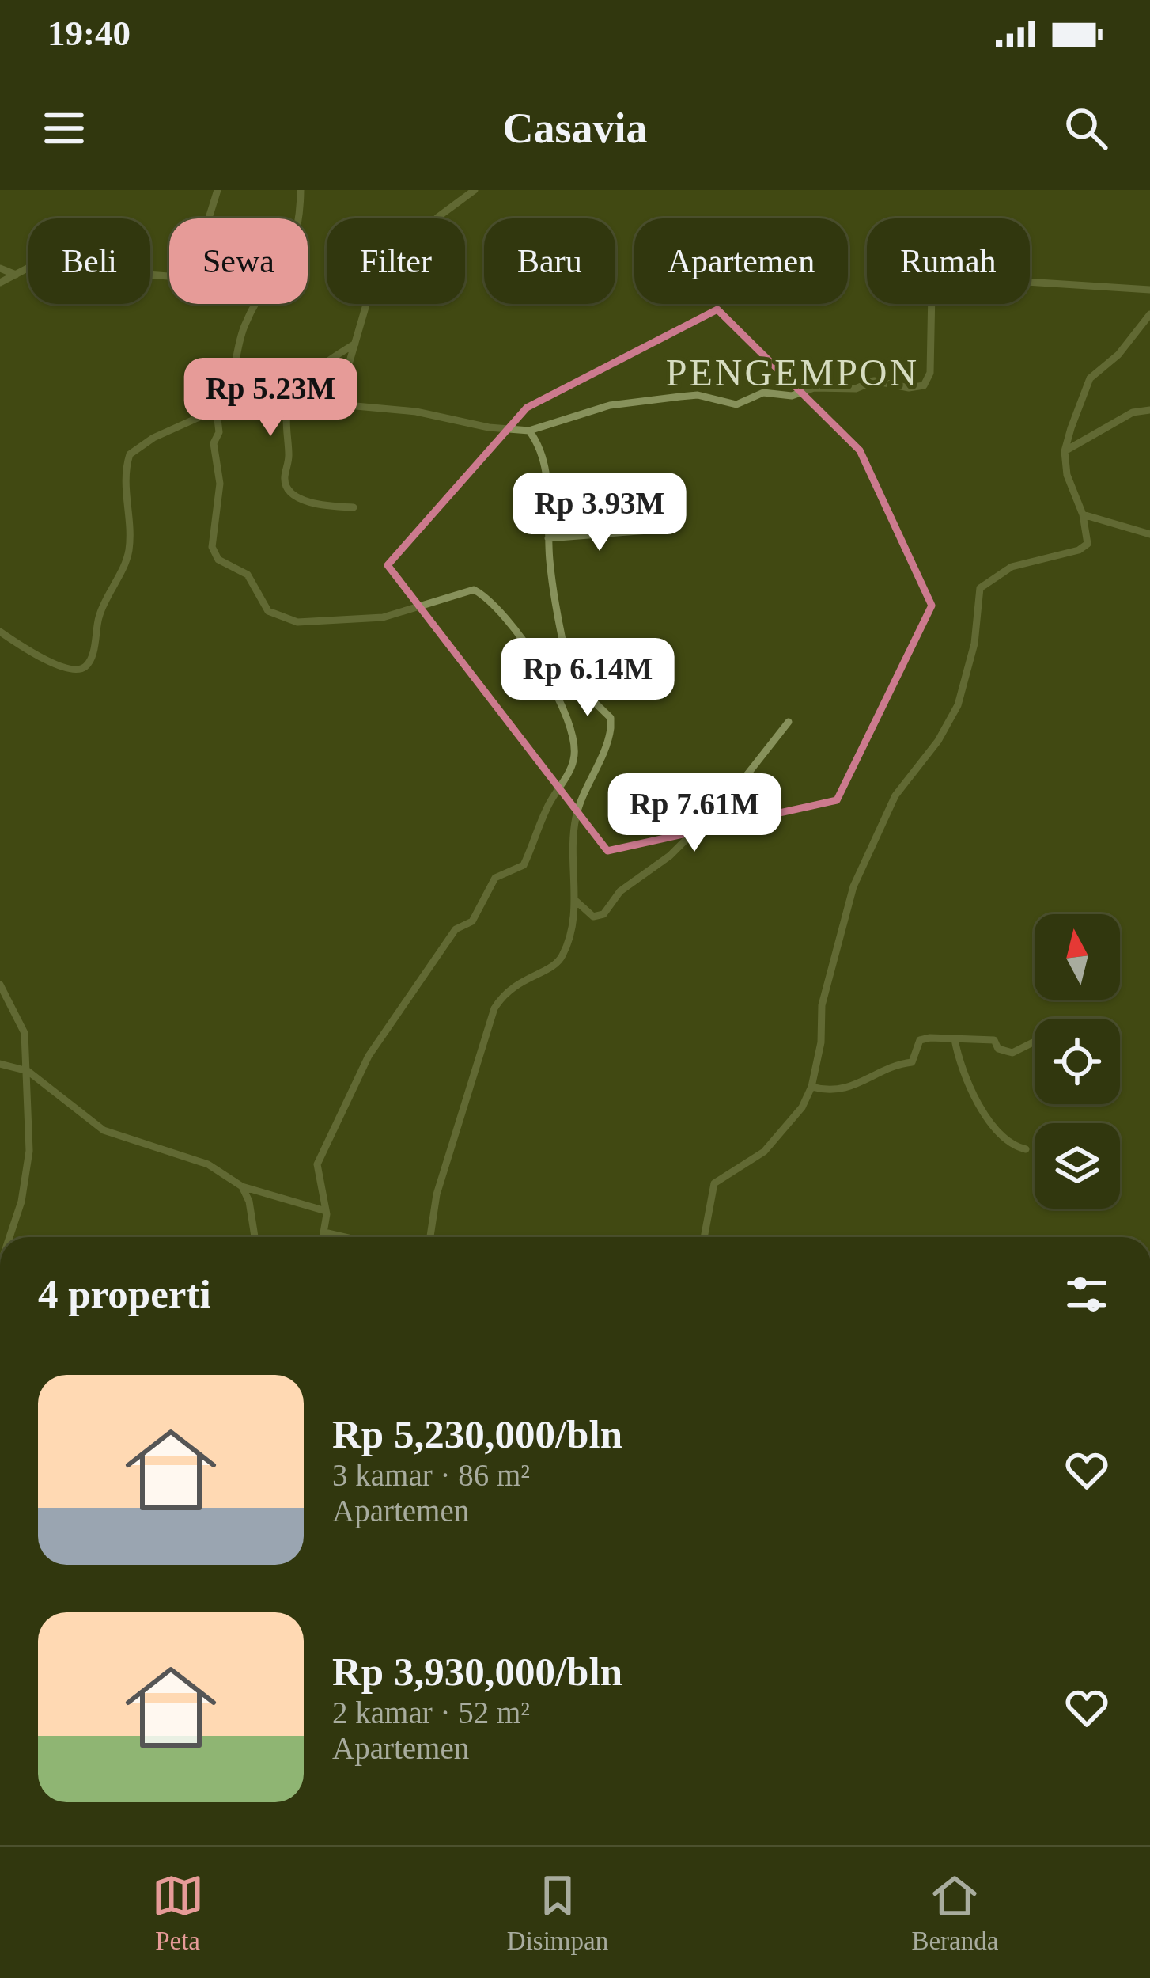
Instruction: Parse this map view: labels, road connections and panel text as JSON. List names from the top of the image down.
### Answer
{
  "districts": ["PENGEMPON"],
  "north": "top",
  "page": {
    "status": "19:40",
    "header": "Casavia",
    "chip": [
      "Beli",
      "Sewa",
      "Filter",
      "Baru",
      "Apartemen",
      "Rumah"
    ],
    "price": [
      "Rp 5.23M",
      "Rp 3.93M",
      "Rp 6.14M",
      "Rp 7.61M"
    ],
    "heading": "4 properti",
    "list": [
      {
        "name": "Rp 5,230,000/bln",
        "note": "3 kamar · 86 m² · Apartemen"
      },
      {
        "name": "Rp 3,930,000/bln",
        "note": "2 kamar · 52 m² · Apartemen"
      }
    ],
    "tabs": ["Peta", "Disimpan", "Beranda"]
  }
}
